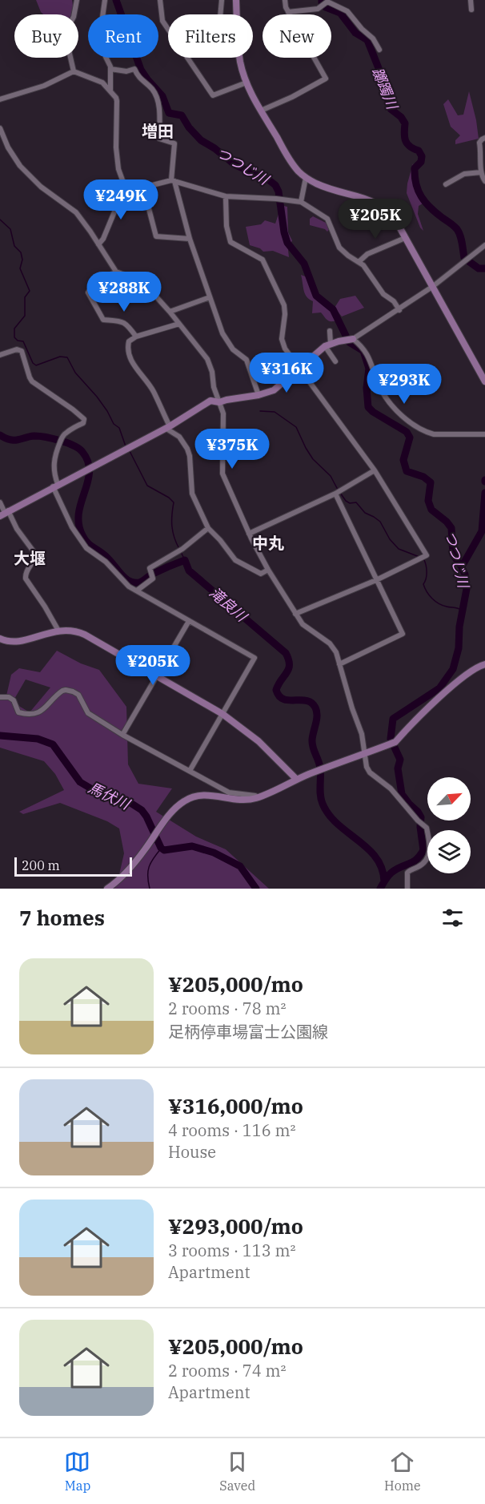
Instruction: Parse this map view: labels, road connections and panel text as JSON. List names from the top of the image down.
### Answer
{
  "districts": ["増田", "中丸", "大堰"],
  "water": [
    "躑躅川",
    "つつじ川",
    "滝良川",
    "馬伏川"
  ],
  "scale_bar": "200 m",
  "north": "top right",
  "page": {
    "chip": [
      "Buy",
      "Rent",
      "Filters",
      "New"
    ],
    "price": [
      "¥249K",
      "¥205K",
      "¥288K",
      "¥316K",
      "¥293K",
      "¥375K",
      "¥205K"
    ],
    "scale": "200 m",
    "heading": "7 homes",
    "list": [
      {
        "name": "¥205,000/mo",
        "note": "2 rooms · 78 m² · 足柄停車場富士公園線"
      },
      {
        "name": "¥316,000/mo",
        "note": "4 rooms · 116 m² · House"
      },
      {
        "name": "¥293,000/mo",
        "note": "3 rooms · 113 m² · Apartment"
      },
      {
        "name": "¥205,000/mo",
        "note": "2 rooms · 74 m² · Apartment"
      }
    ],
    "tabs": ["Map", "Saved", "Home"]
  }
}
